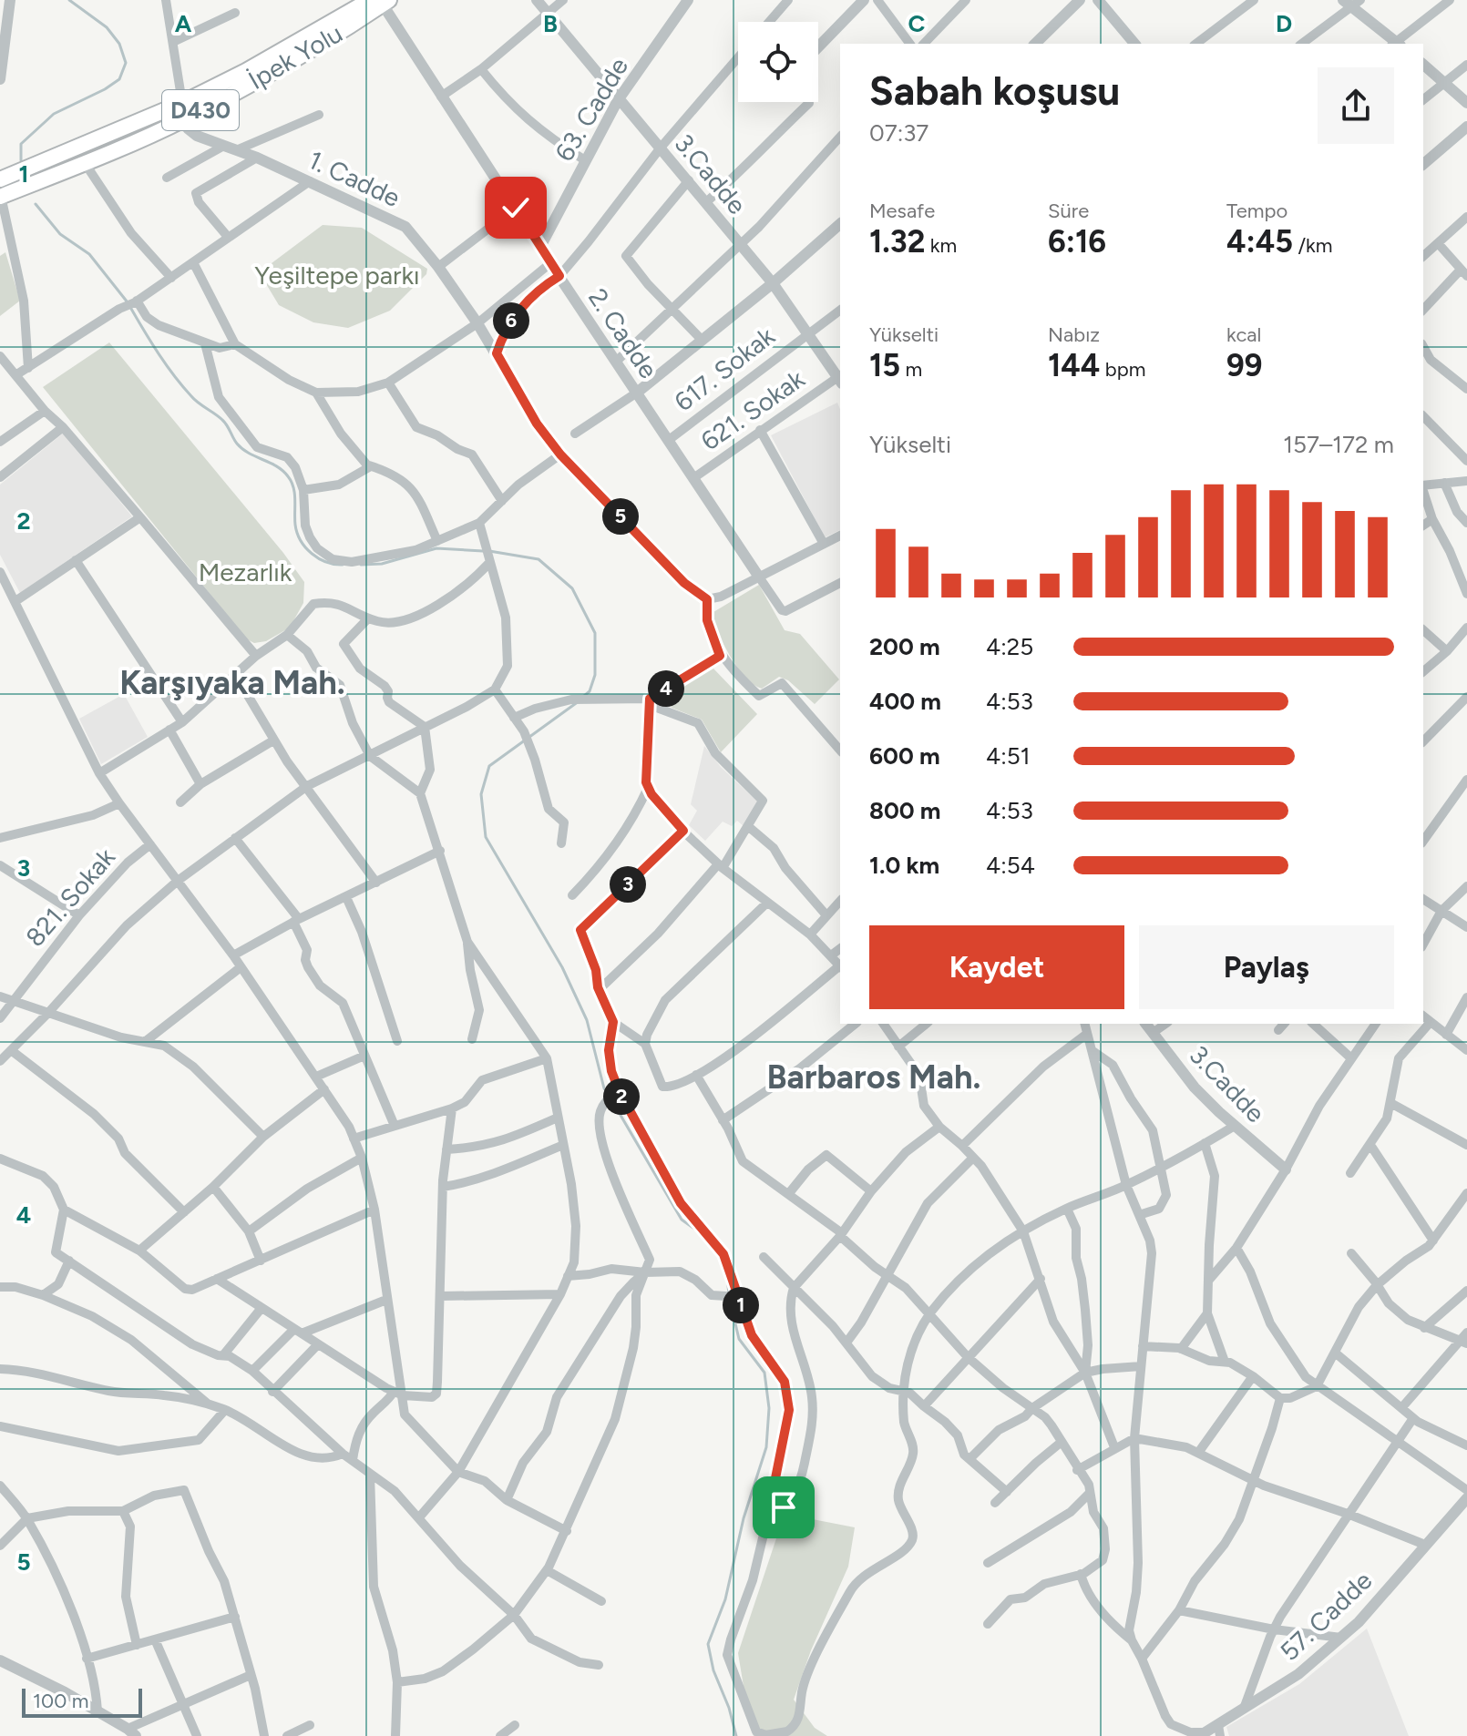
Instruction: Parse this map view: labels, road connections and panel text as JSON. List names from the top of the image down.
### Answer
{
  "streets": {
    "highway": ["İpek Yolu", "D430"],
    "street": [
      "63. Cadde",
      "3.Cadde",
      "1. Cadde",
      "2. Cadde",
      "617. Sokak",
      "621. Sokak",
      "821. Sokak",
      "57. Cadde"
    ]
  },
  "crossings": [
    ["İpek Yolu", "D430"],
    ["İpek Yolu", "1. Cadde"],
    ["İpek Yolu", "2. Cadde"],
    ["63. Cadde", "3.Cadde"],
    ["63. Cadde", "2. Cadde"],
    ["D430", "2. Cadde"],
    ["3.Cadde", "617. Sokak"],
    ["3.Cadde", "621. Sokak"],
    ["2. Cadde", "617. Sokak"],
    ["2. Cadde", "621. Sokak"]
  ],
  "districts": ["Karşıyaka Mah.", "Barbaros Mah."],
  "parks": ["Yeşiltepe parkı", "Mezarlık"],
  "scale_bar": "100 m",
  "page": {
    "heading": ["Sabah koşusu", "07:37"],
    "stats": [
      ["Mesafe", "1.32 km"],
      ["Süre", "6:16"],
      ["Tempo", "4:45 /km"],
      ["Yükselti", "15 m"],
      ["Nabız", "144 bpm"],
      ["kcal", "99"]
    ],
    "pins": [
      "6",
      "5",
      "4",
      "3",
      "2",
      "1"
    ],
    "chart": ["Yükselti", "157–172 m"],
    "list": [
      {
        "name": "200 m",
        "note": "4:25"
      },
      {
        "name": "400 m",
        "note": "4:53"
      },
      {
        "name": "600 m",
        "note": "4:51"
      },
      {
        "name": "800 m",
        "note": "4:53"
      },
      {
        "name": "1.0 km",
        "note": "4:54"
      }
    ],
    "buttons": ["Kaydet", "Paylaş"],
    "scale": "100 m"
  },
  "grid": {
    "columns": [
      "A",
      "B",
      "C",
      "D"
    ],
    "rows": [
      "1",
      "2",
      "3",
      "4",
      "5"
    ]
  }
}
